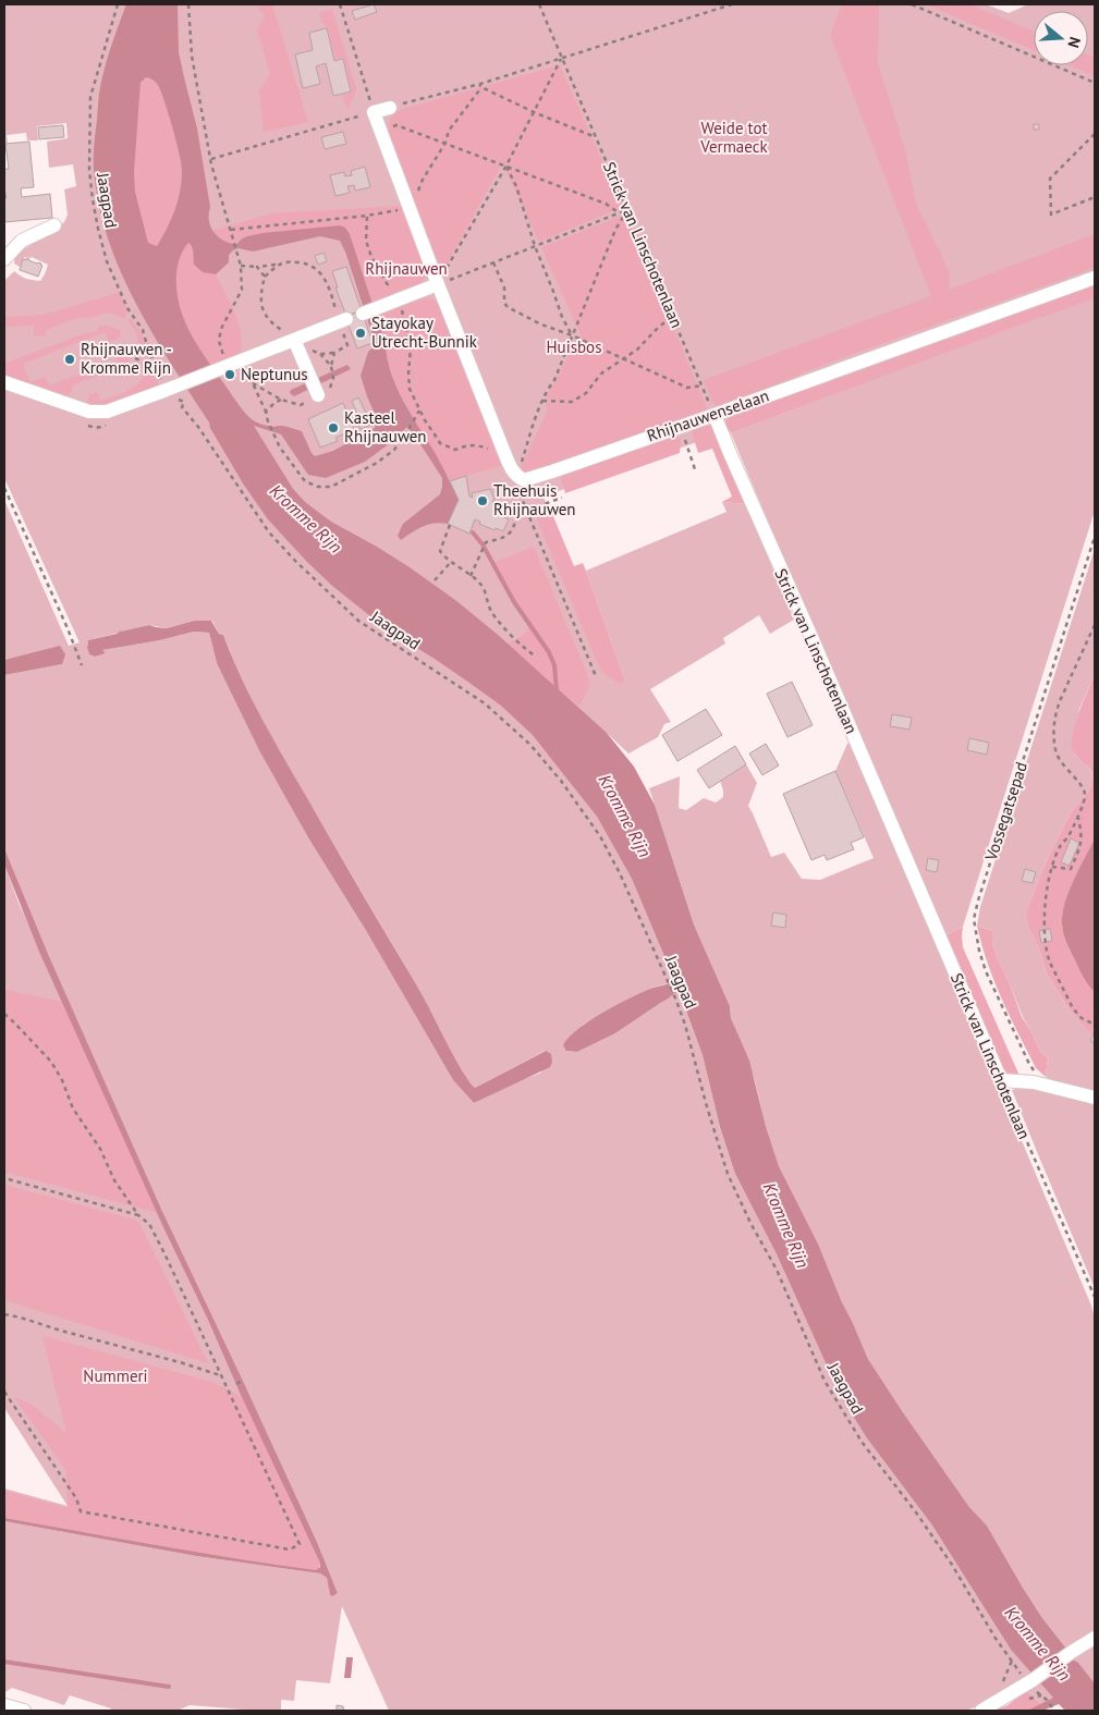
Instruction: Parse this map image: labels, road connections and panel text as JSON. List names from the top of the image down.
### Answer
{
  "streets": {
    "street": ["Strick van Linschotenlaan", "Rhijnauwenselaan"],
    "path": ["Jaagpad", "Vossegatsepad"]
  },
  "crossings": [
    ["Strick van Linschotenlaan", "Rhijnauwenselaan"]
  ],
  "water": ["Kromme Rijn"],
  "parks": [
    "Weide tot Vermaeck",
    "Rhijnauwen",
    "Huisbos",
    "Nummeri"
  ],
  "places": [
    "Stayokay Utrecht-Bunnik",
    "Rhijnauwen - Kromme Rijn",
    "Neptunus",
    "Kasteel Rhijnauwen",
    "Theehuis Rhijnauwen"
  ],
  "north": "right"
}
